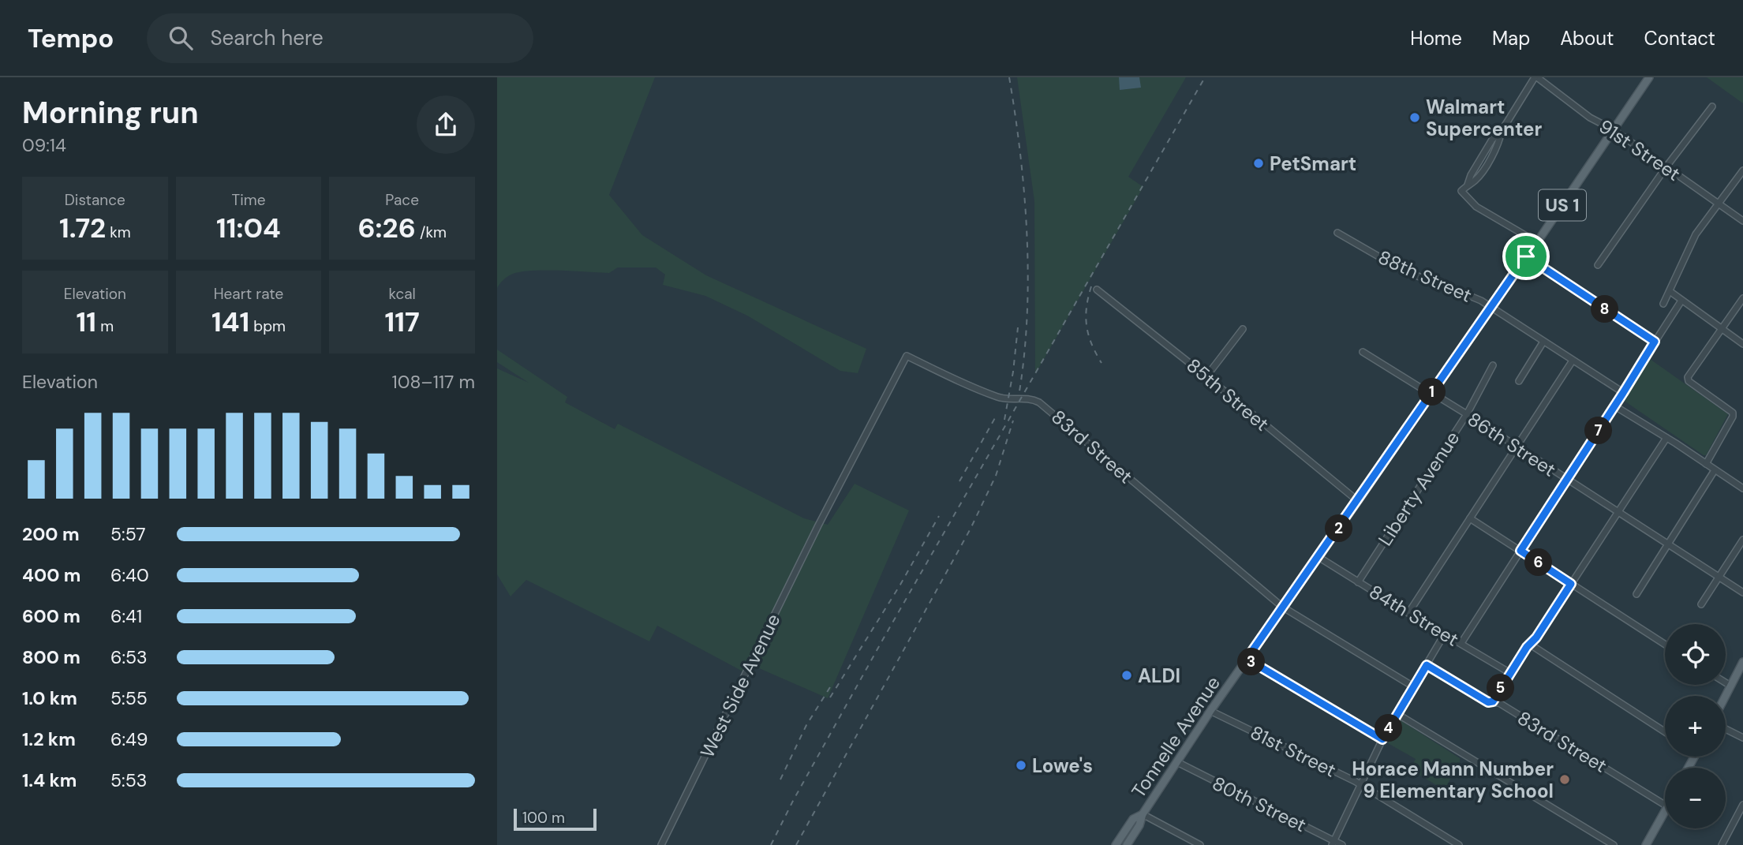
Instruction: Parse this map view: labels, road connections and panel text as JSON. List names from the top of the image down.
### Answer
{
  "streets": {
    "main road": ["US 1", "Tonnelle Avenue"],
    "street": [
      "91st Street",
      "88th Street",
      "85th Street",
      "86th Street",
      "83rd Street",
      "Liberty Avenue",
      "84th Street",
      "West Side Avenue",
      "81st Street",
      "80th Street"
    ]
  },
  "crossings": [
    ["91st Street", "Tonnelle Avenue"],
    ["88th Street", "Tonnelle Avenue"],
    ["85th Street", "Tonnelle Avenue"],
    ["86th Street", "Liberty Avenue"],
    ["86th Street", "Tonnelle Avenue"],
    ["83rd Street", "West Side Avenue"],
    ["83rd Street", "Tonnelle Avenue"],
    ["Liberty Avenue", "84th Street"],
    ["84th Street", "Tonnelle Avenue"],
    ["Tonnelle Avenue", "81st Street"],
    ["Tonnelle Avenue", "80th Street"]
  ],
  "places": [
    "Walmart Supercenter",
    "PetSmart",
    "ALDI",
    "Lowe's",
    "Horace Mann Number 9 Elementary School"
  ],
  "scale_bar": "100 m",
  "page": {
    "header": "Tempo",
    "search": "Search here",
    "nav": [
      "Home",
      "Map",
      "About",
      "Contact"
    ],
    "heading": ["Morning run", "09:14"],
    "stats": [
      ["Distance", "1.72 km"],
      ["Time", "11:04"],
      ["Pace", "6:26 /km"],
      ["Elevation", "11 m"],
      ["Heart rate", "141 bpm"],
      ["kcal", "117"]
    ],
    "pins": [
      "8",
      "1",
      "7",
      "2",
      "6",
      "3",
      "5",
      "4"
    ],
    "chart": ["Elevation", "108–117 m"],
    "list": [
      {
        "name": "200 m",
        "note": "5:57"
      },
      {
        "name": "400 m",
        "note": "6:40"
      },
      {
        "name": "600 m",
        "note": "6:41"
      },
      {
        "name": "800 m",
        "note": "6:53"
      },
      {
        "name": "1.0 km",
        "note": "5:55"
      },
      {
        "name": "1.2 km",
        "note": "6:49"
      },
      {
        "name": "1.4 km",
        "note": "5:53"
      }
    ],
    "map_buttons": ["+", "−"],
    "scale": "100 m"
  }
}
